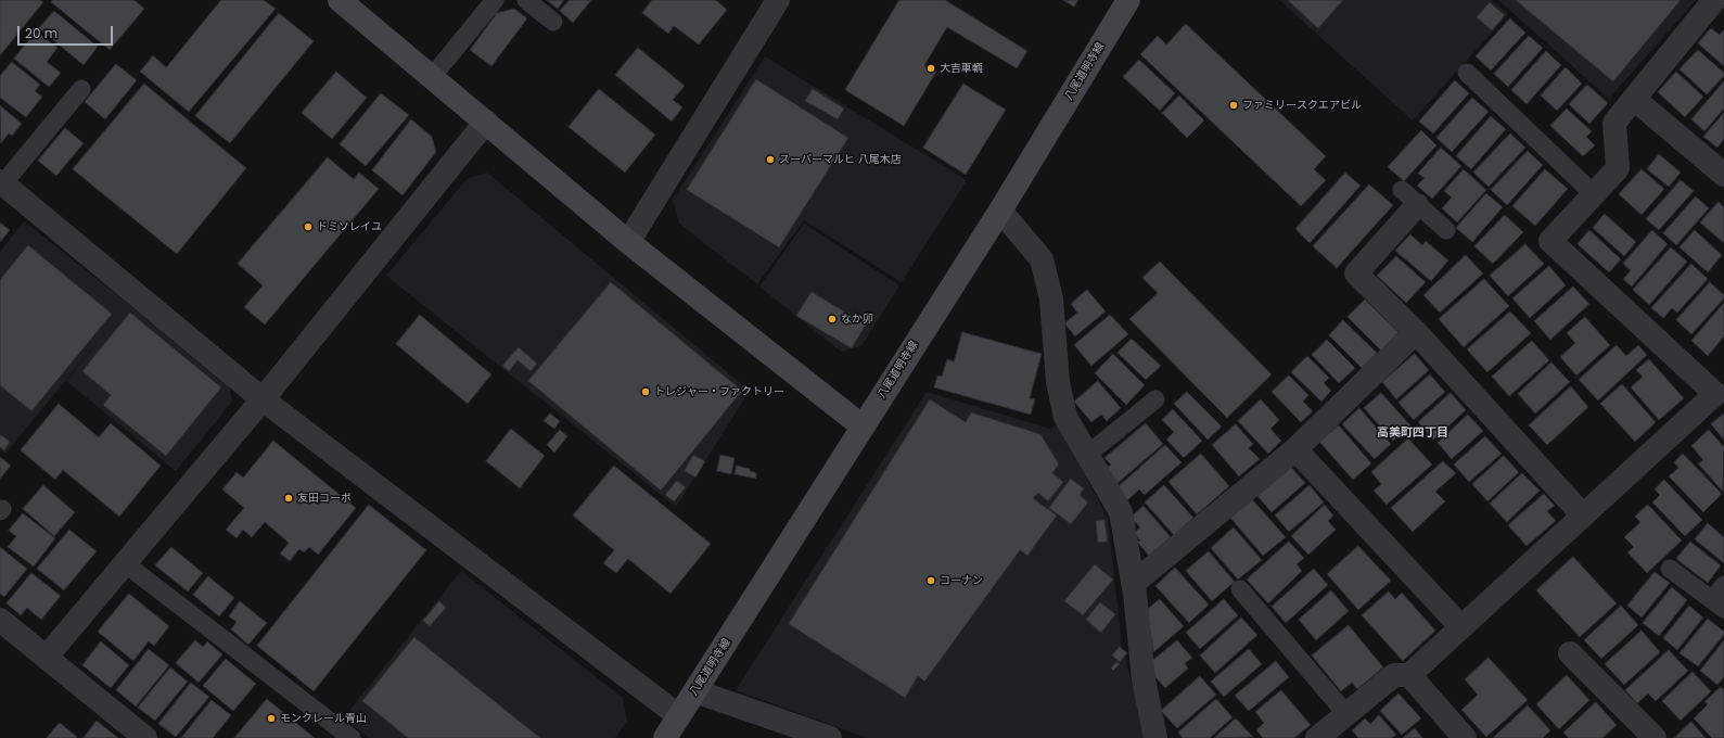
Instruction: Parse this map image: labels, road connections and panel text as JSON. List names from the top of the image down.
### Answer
{
  "streets": {
    "main road": ["八尾道明寺線"]
  },
  "districts": ["高美町四丁目"],
  "places": [
    "大吉車輌",
    "ファミリースクエアビル",
    "スーパーマルヒ 八尾木店",
    "ドミソレイユ",
    "なか卯",
    "トレジャー・ファクトリー",
    "友田コーポ",
    "コーナン",
    "モンクレール青山"
  ],
  "scale_bar": "20 m"
}
